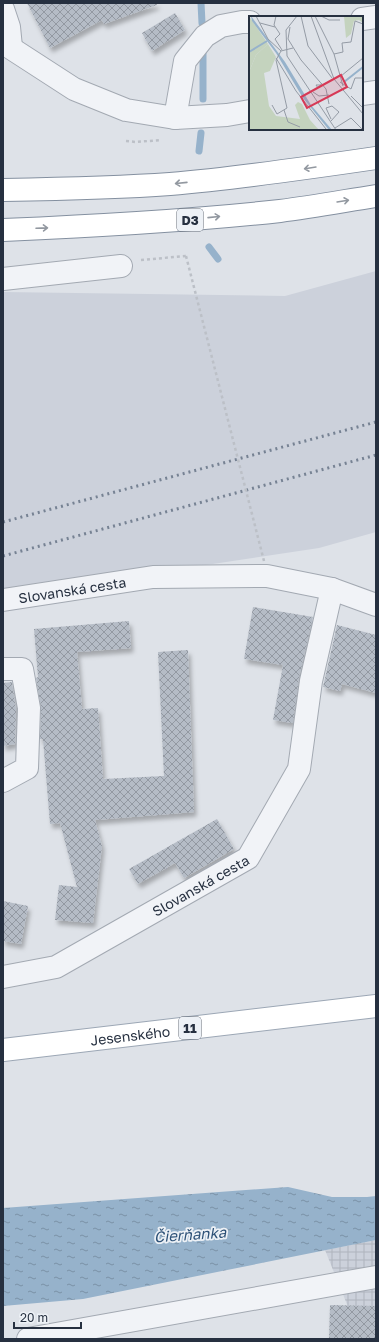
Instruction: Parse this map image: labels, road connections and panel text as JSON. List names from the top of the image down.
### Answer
{
  "streets": {
    "main road": ["D3", "11", "Jesenského"],
    "street": ["Slovanská cesta"]
  },
  "water": ["Čierňanka"],
  "scale_bar": "20 m"
}
